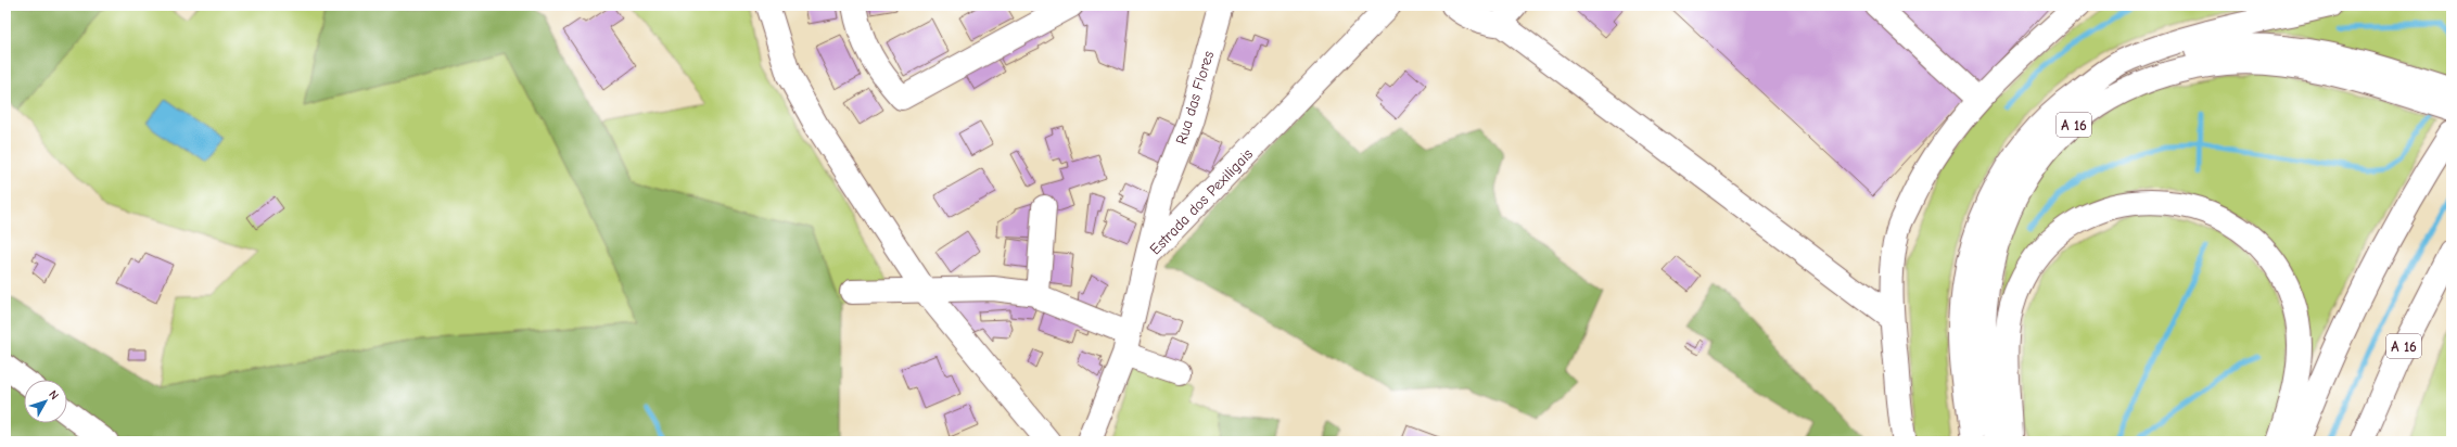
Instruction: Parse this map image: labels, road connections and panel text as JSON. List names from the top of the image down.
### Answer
{
  "streets": {
    "main road": ["Rua das Flores", "A 16", "Estrada dos Pexiligais"]
  },
  "crossings": [
    ["Rua das Flores", "Estrada dos Pexiligais"]
  ],
  "north": "top right"
}
